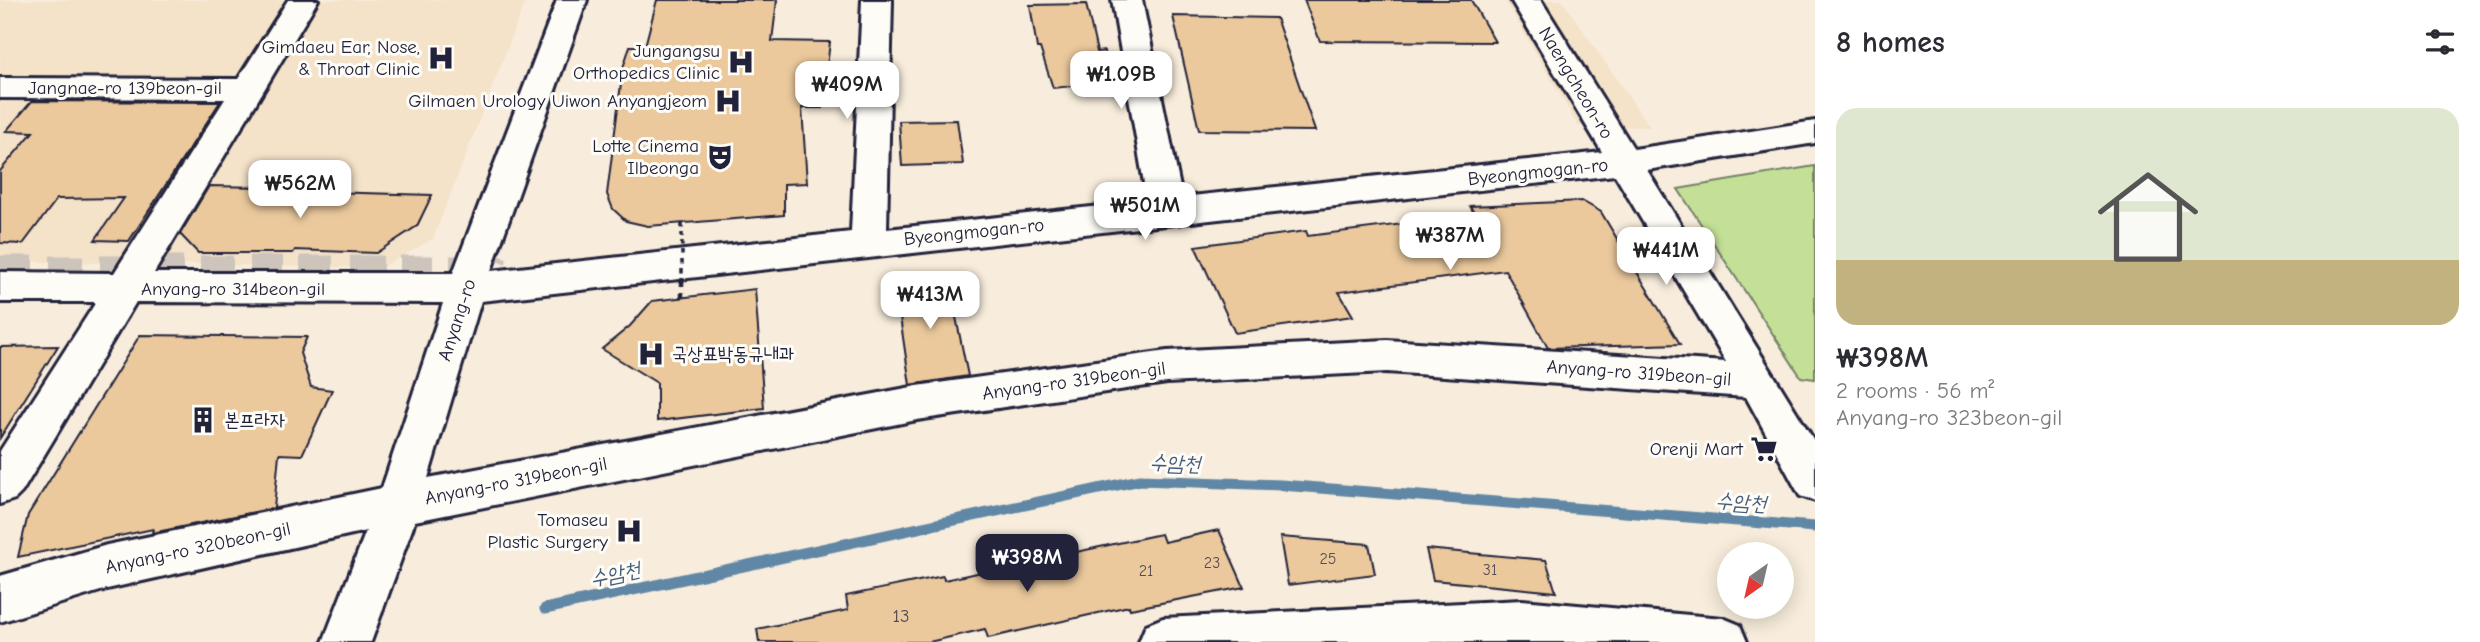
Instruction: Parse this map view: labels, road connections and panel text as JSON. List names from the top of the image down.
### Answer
{
  "streets": {
    "street": [
      "Naengcheon-ro",
      "Jangnae-ro 139beon-gil",
      "Byeongmogan-ro",
      "Anyang-ro 314beon-gil",
      "Anyang-ro",
      "Anyang-ro 319beon-gil",
      "Anyang-ro 320beon-gil"
    ]
  },
  "crossings": [
    ["Naengcheon-ro", "Byeongmogan-ro"],
    ["Naengcheon-ro", "Anyang-ro 319beon-gil"],
    ["Jangnae-ro 139beon-gil", "Anyang-ro 314beon-gil"],
    ["Byeongmogan-ro", "Anyang-ro 314beon-gil"],
    ["Byeongmogan-ro", "Anyang-ro"],
    ["Anyang-ro 314beon-gil", "Anyang-ro"],
    ["Anyang-ro", "Anyang-ro 319beon-gil"],
    ["Anyang-ro", "Anyang-ro 320beon-gil"],
    ["Anyang-ro 319beon-gil", "Anyang-ro 320beon-gil"]
  ],
  "water": ["수암천"],
  "places": {
    "hospital": [
      "Gimdaeu Ear, Nose, & Throat Clinic",
      "Jungangsu Orthopedics Clinic",
      "Gilmaen Urology Uiwon Anyangjeom",
      "국상표박동규내과",
      "Tomaseu Plastic Surgery"
    ],
    "theatre": ["Lotte Cinema Ilbeonga"],
    "building": ["본프라자"],
    "supermarket": ["Orenji Mart"]
  },
  "house_numbers": [
    "25",
    "23",
    "31",
    "21",
    "13"
  ],
  "north": "bottom left",
  "page": {
    "heading": "8 homes",
    "price": [
      "₩1.09B",
      "₩409M",
      "₩562M",
      "₩501M",
      "₩387M",
      "₩441M",
      "₩413M",
      "₩398M"
    ],
    "list": [
      {
        "name": "₩398M",
        "note": "2 rooms · 56 m² · Anyang-ro 323beon-gil"
      }
    ]
  }
}
